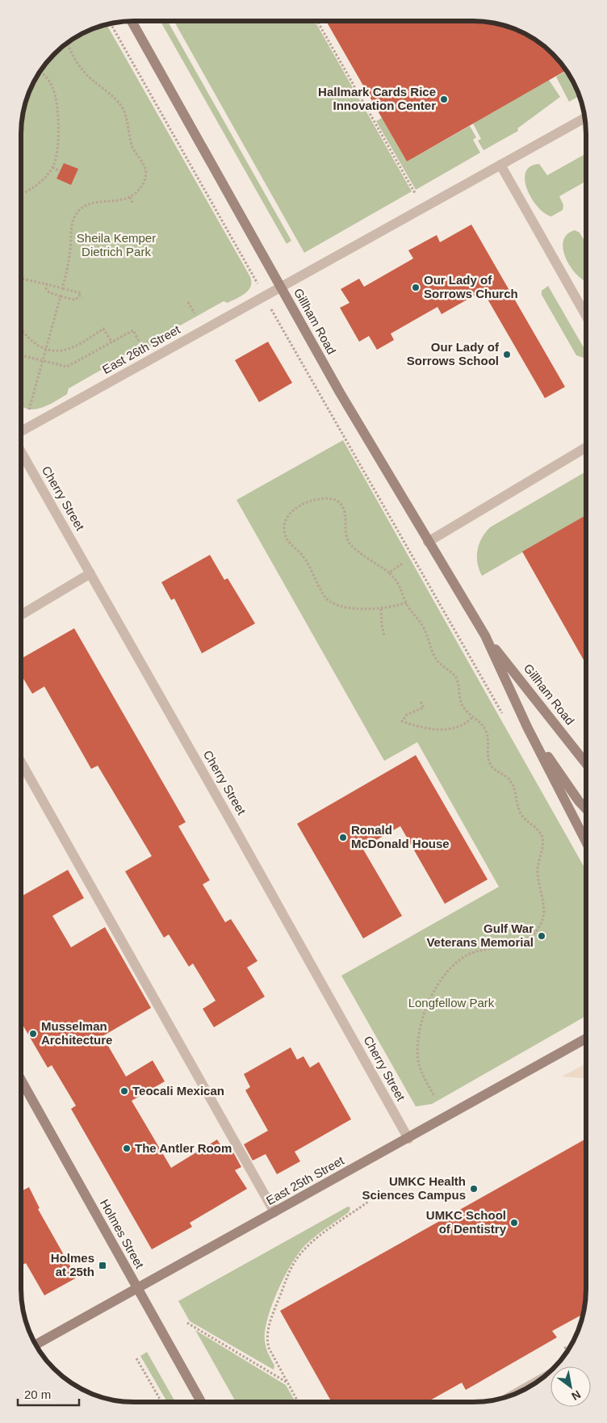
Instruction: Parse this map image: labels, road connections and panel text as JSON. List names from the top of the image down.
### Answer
{
  "streets": {
    "main road": ["Gillham Road", "East 25th Street", "Holmes Street"],
    "street": ["East 26th Street", "Cherry Street"]
  },
  "crossings": [
    ["Gillham Road", "East 26th Street"],
    ["Cherry Street", "East 25th Street"],
    ["East 25th Street", "Holmes Street"]
  ],
  "parks": ["Sheila Kemper Dietrich Park", "Longfellow Park"],
  "places": {
    "other": [
      "Hallmark Cards Rice Innovation Center",
      "Our Lady of Sorrows Church",
      "Our Lady of Sorrows School",
      "Ronald McDonald House",
      "Gulf War Veterans Memorial",
      "Musselman Architecture",
      "Teocali Mexican",
      "The Antler Room",
      "UMKC Health Sciences Campus",
      "UMKC School of Dentistry"
    ],
    "transit": ["Holmes at 25th"]
  },
  "scale_bar": "20 m",
  "north": "bottom right"
}
